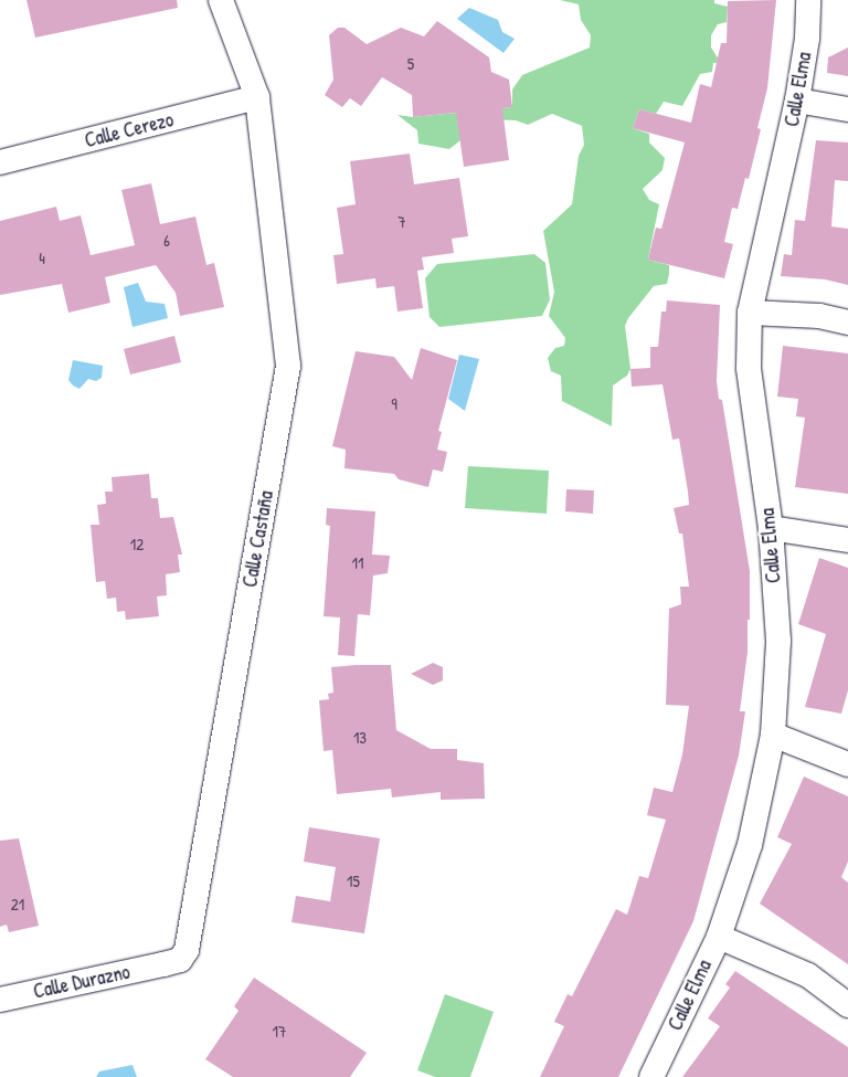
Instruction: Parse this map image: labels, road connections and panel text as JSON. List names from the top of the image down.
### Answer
{
  "streets": {
    "street": [
      "Calle Elma",
      "Calle Cerezo",
      "Calle Castaña",
      "Calle Durazno"
    ]
  },
  "crossings": [
    ["Calle Cerezo", "Calle Castaña"],
    ["Calle Castaña", "Calle Durazno"]
  ],
  "house_numbers": [
    "5",
    "7",
    "6",
    "4",
    "9",
    "12",
    "11",
    "13",
    "15",
    "21",
    "17"
  ]
}
